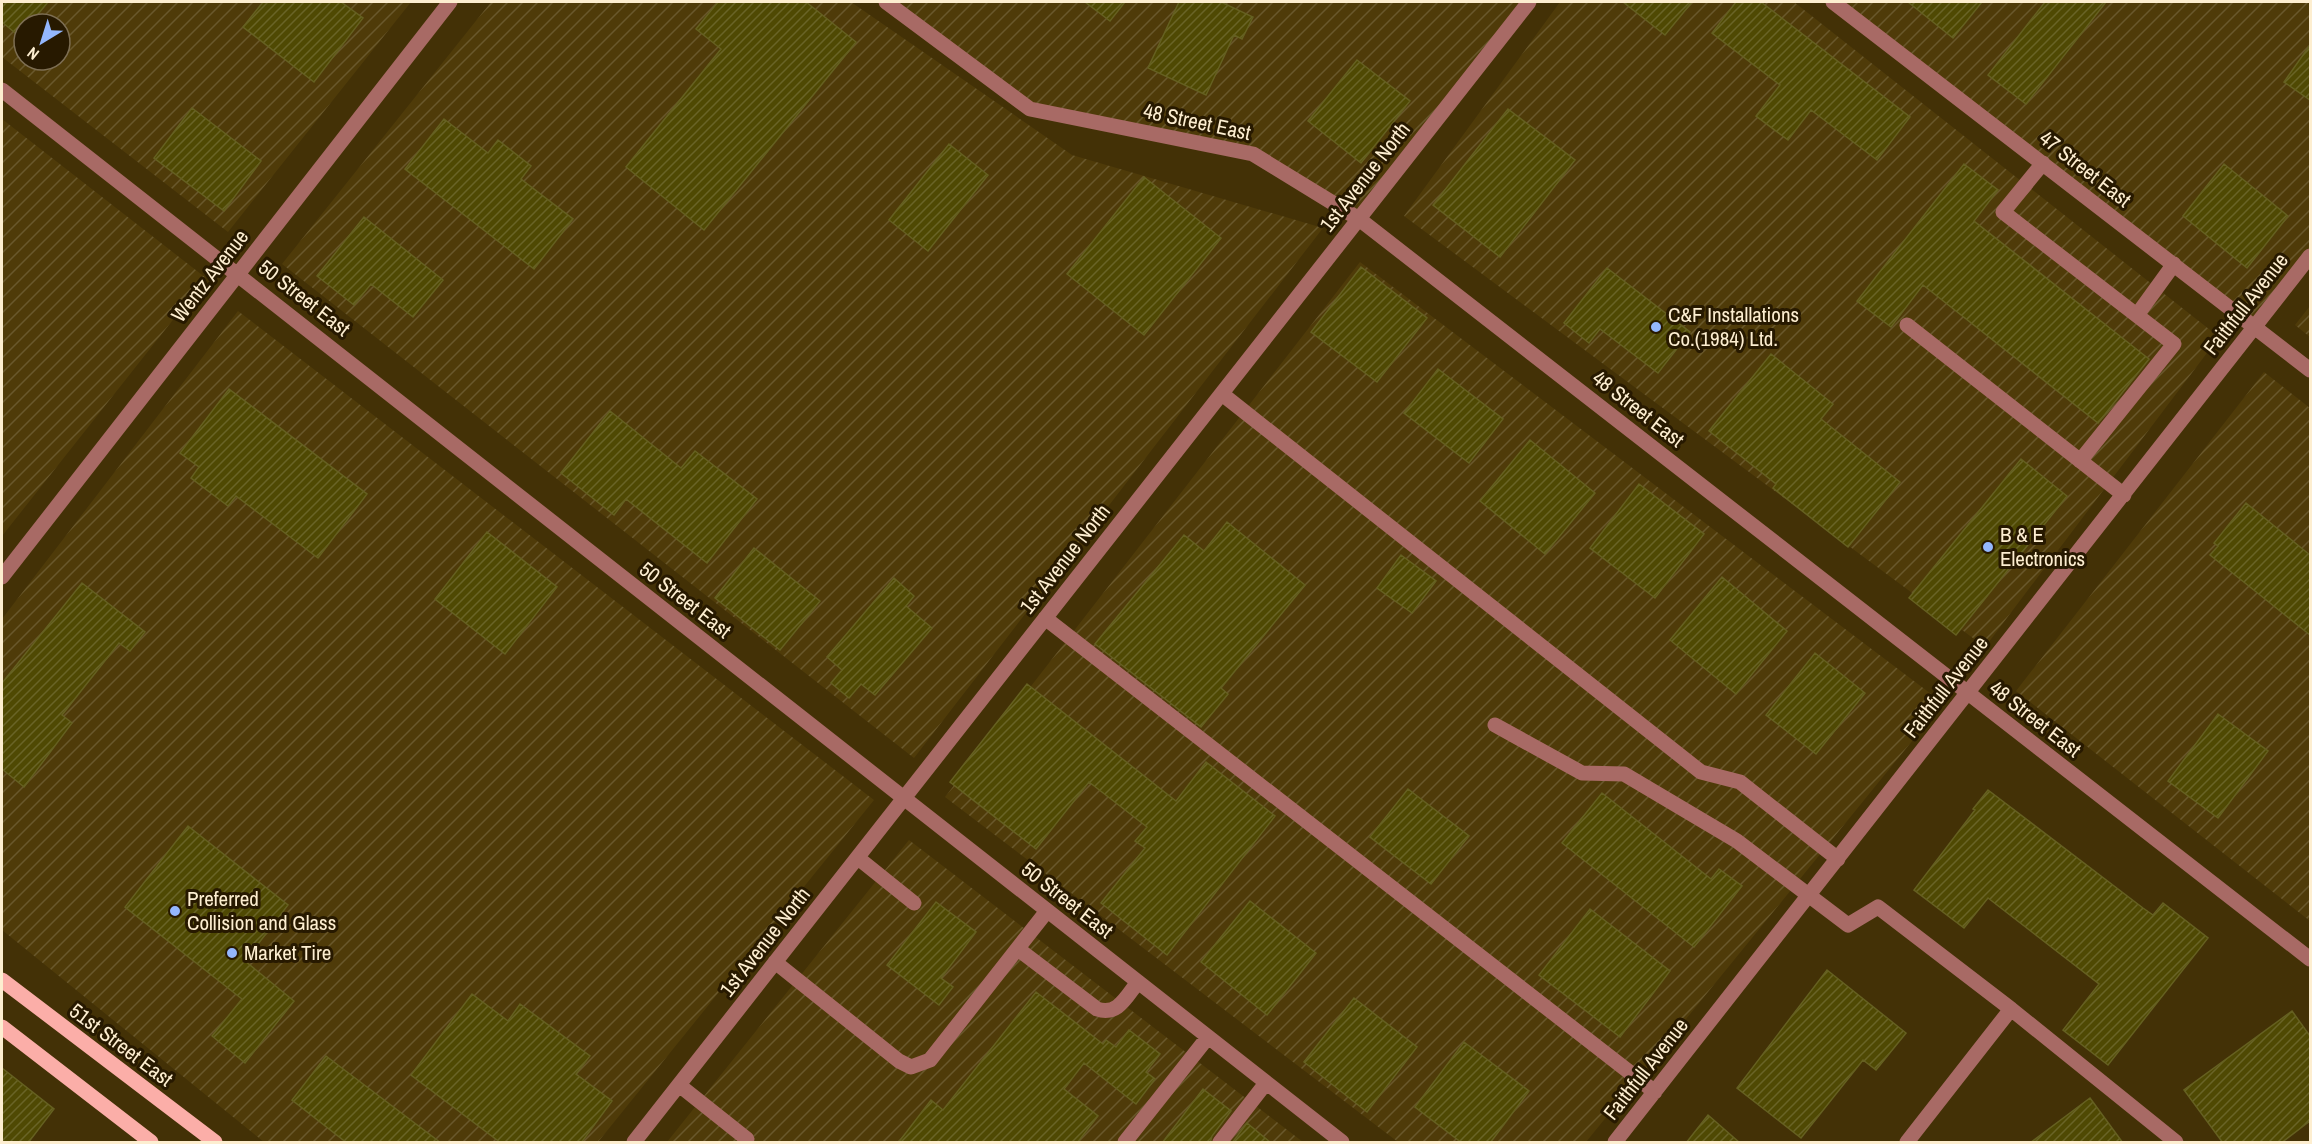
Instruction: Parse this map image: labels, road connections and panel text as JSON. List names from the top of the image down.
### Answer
{
  "streets": {
    "main road": ["51st Street East"],
    "street": [
      "48 Street East",
      "47 Street East",
      "1st Avenue North",
      "Wentz Avenue",
      "50 Street East",
      "Faithfull Avenue"
    ]
  },
  "crossings": [
    ["48 Street East", "1st Avenue North"],
    ["48 Street East", "Faithfull Avenue"],
    ["47 Street East", "Faithfull Avenue"],
    ["1st Avenue North", "50 Street East"],
    ["Wentz Avenue", "50 Street East"]
  ],
  "places": [
    "C&F Installations Co.(1984) Ltd.",
    "B & E Electronics",
    "Preferred Collision and Glass",
    "Market Tire"
  ],
  "north": "bottom left"
}
